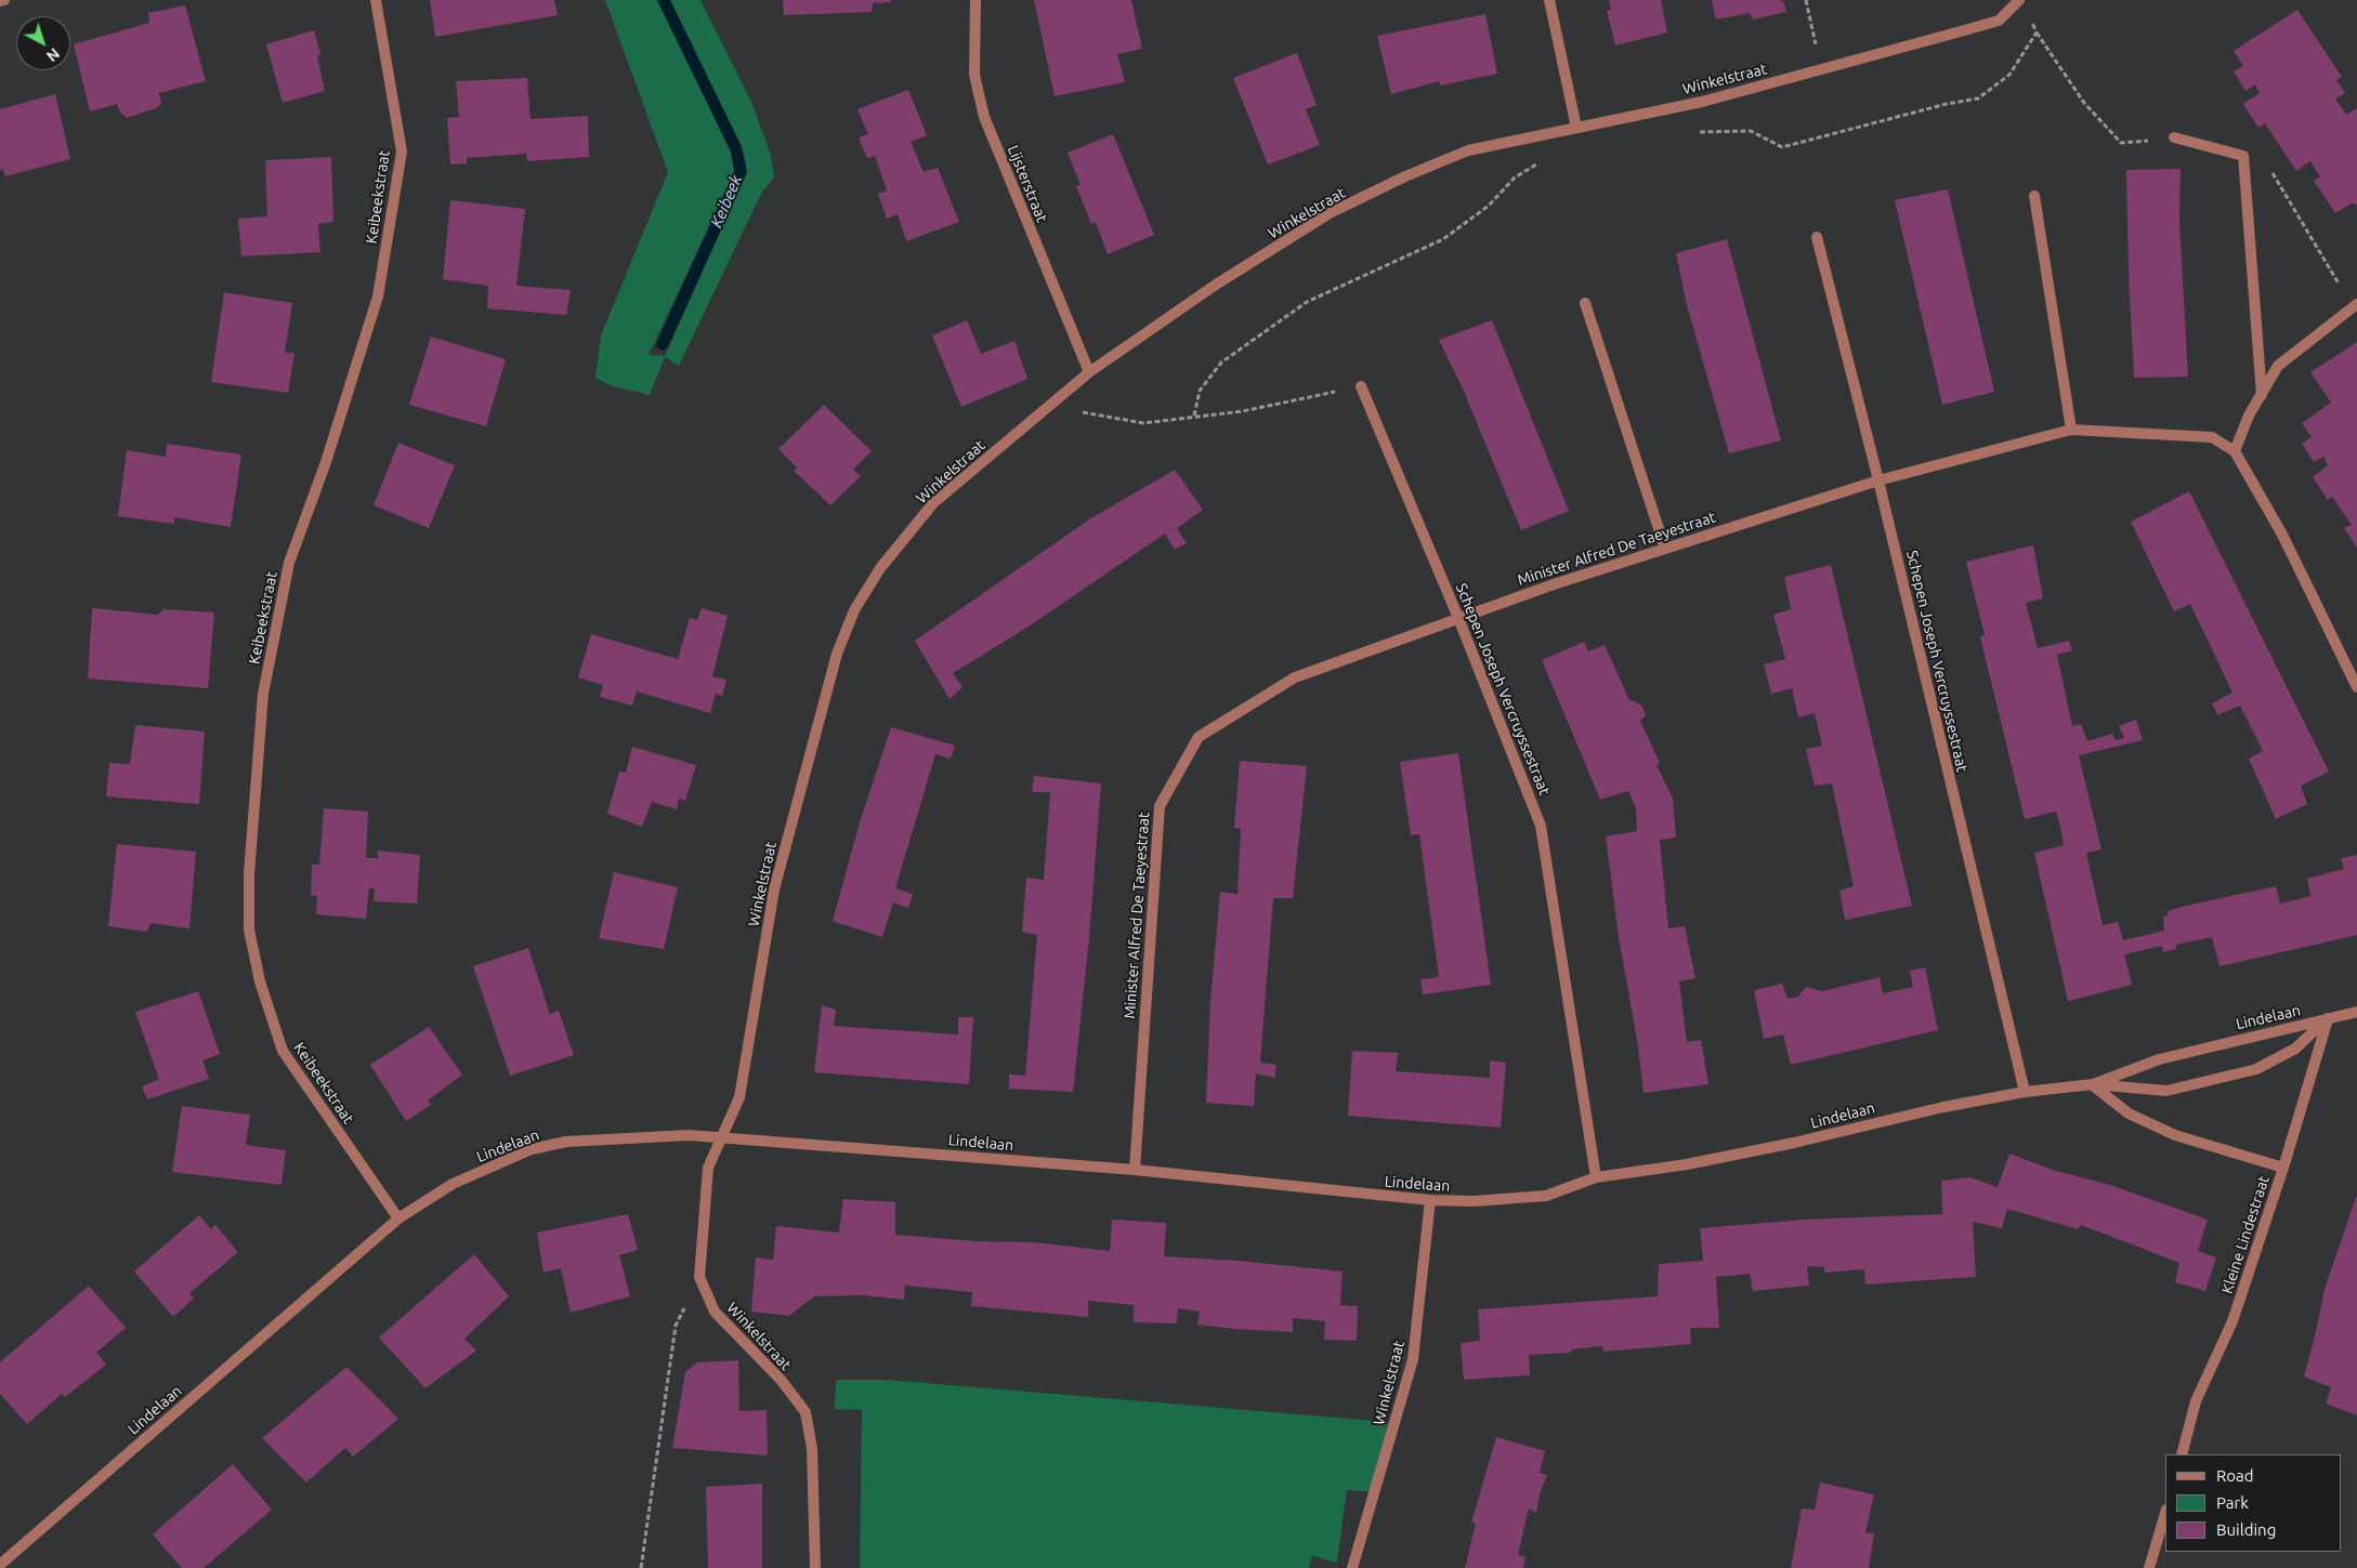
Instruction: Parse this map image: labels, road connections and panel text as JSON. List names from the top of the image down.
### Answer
{
  "streets": {
    "street": [
      "Winkelstraat",
      "Lijsterstraat",
      "Keibeekstraat",
      "Minister Alfred De Taeyestraat",
      "Schepen Joseph Vercruyssestraat",
      "Lindelaan",
      "Kleine Lindestraat"
    ]
  },
  "crossings": [
    ["Winkelstraat", "Lijsterstraat"],
    ["Winkelstraat", "Lindelaan"],
    ["Keibeekstraat", "Lindelaan"],
    ["Minister Alfred De Taeyestraat", "Schepen Joseph Vercruyssestraat"],
    ["Minister Alfred De Taeyestraat", "Lindelaan"],
    ["Schepen Joseph Vercruyssestraat", "Lindelaan"],
    ["Lindelaan", "Kleine Lindestraat"]
  ],
  "water": ["Keibeek"],
  "legend": ["Road", "Park", "Building"],
  "north": "bottom right"
}
